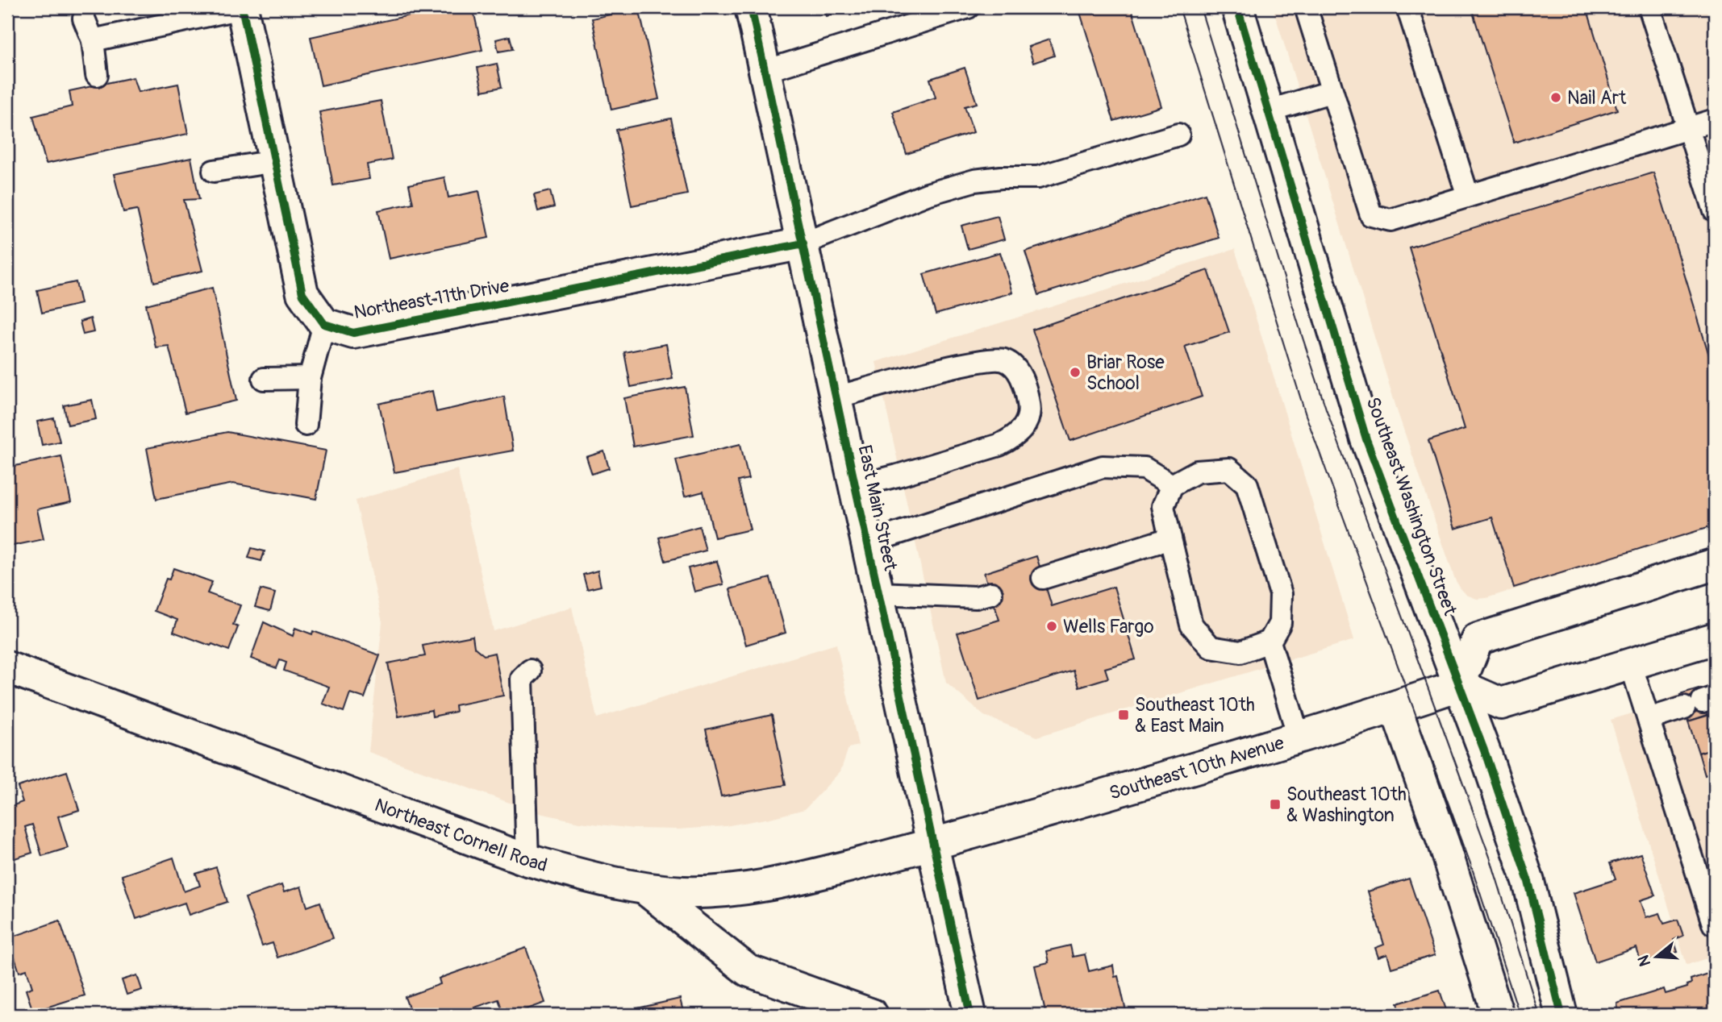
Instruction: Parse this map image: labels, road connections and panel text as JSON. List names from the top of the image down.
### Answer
{
  "streets": {
    "main road": [
      "Northeast 11th Drive",
      "Southeast Washington Street",
      "East Main Street",
      "Southeast 10th Avenue",
      "Northeast Cornell Road"
    ]
  },
  "crossings": [
    ["Northeast 11th Drive", "East Main Street"],
    ["Southeast Washington Street", "Southeast 10th Avenue"],
    ["East Main Street", "Southeast 10th Avenue"],
    ["East Main Street", "Northeast Cornell Road"],
    ["Southeast 10th Avenue", "Northeast Cornell Road"]
  ],
  "places": {
    "other": ["Nail Art", "Briar Rose School", "Wells Fargo"],
    "transit": ["Southeast 10th & East Main", "Southeast 10th & Washington"]
  },
  "north": "left"
}
